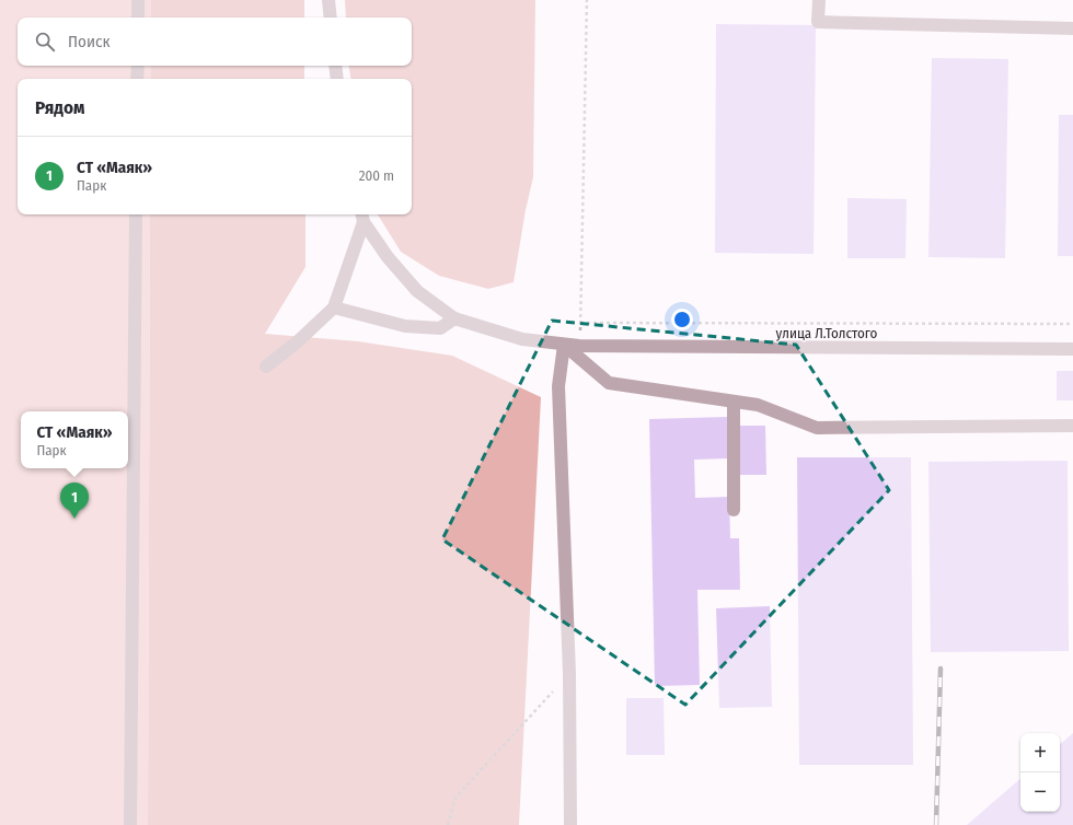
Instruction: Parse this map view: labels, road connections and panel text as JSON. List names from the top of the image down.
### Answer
{
  "streets": {
    "street": ["улица Л.Толстого"]
  },
  "page": {
    "search": "Поиск",
    "heading": "Рядом",
    "list": [
      {
        "mark": "1",
        "name": "СТ «Маяк»",
        "note": "Парк",
        "value": "200 m"
      }
    ],
    "popup": ["СТ «Маяк»", "Парк"],
    "pins": "1",
    "map_buttons": ["+", "−"]
  }
}
